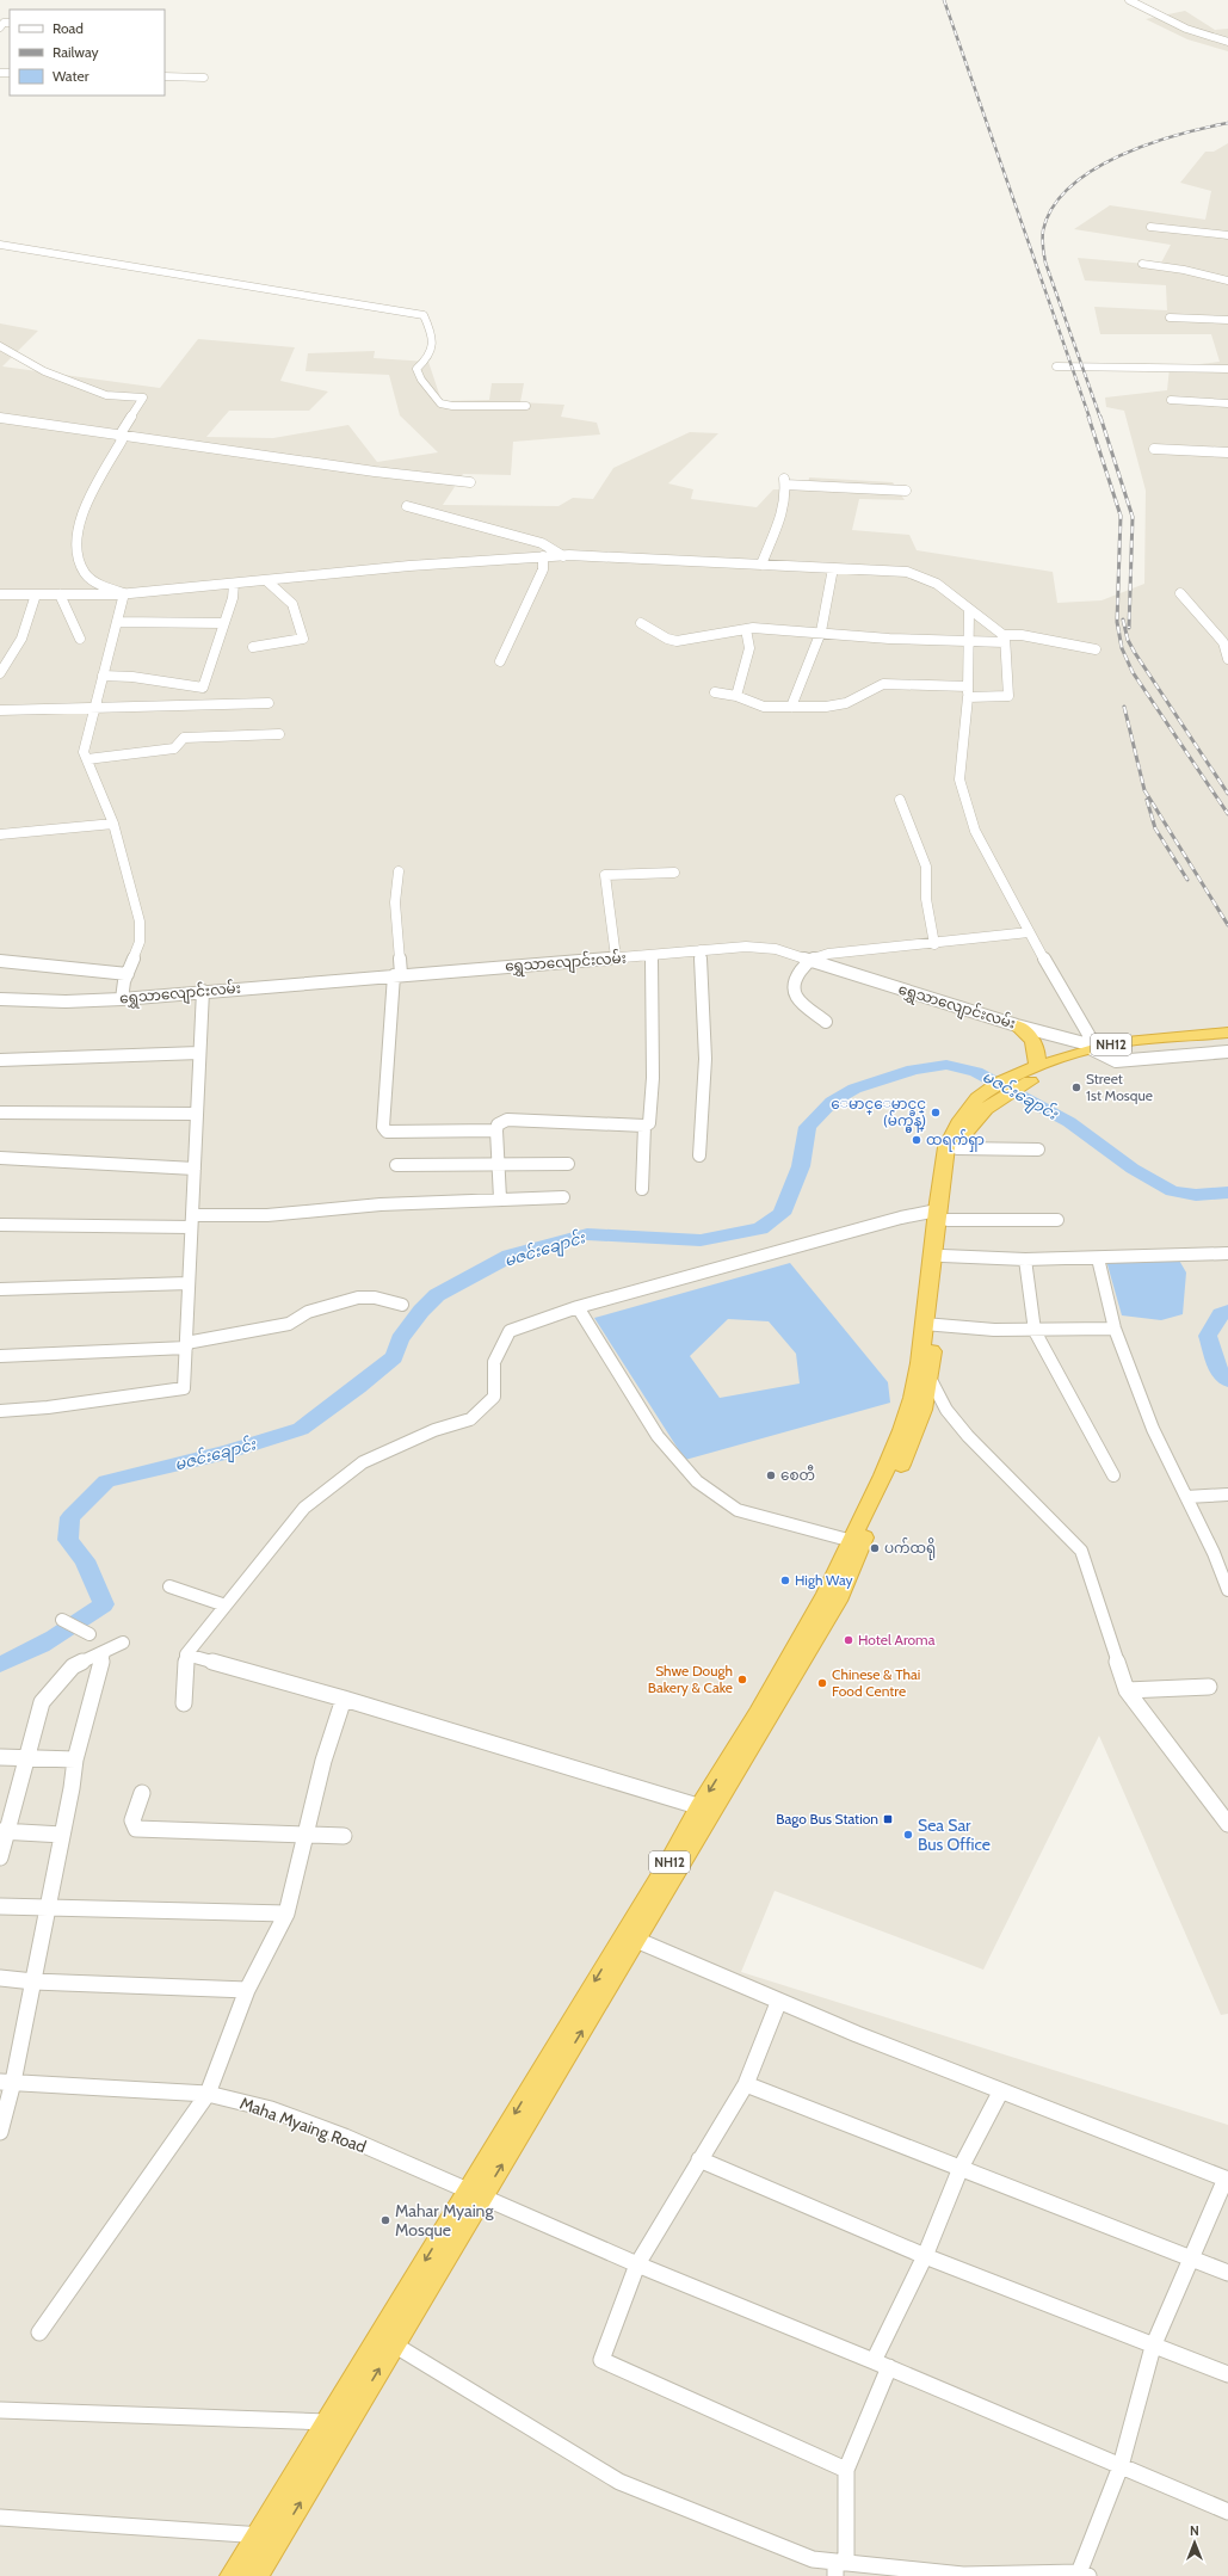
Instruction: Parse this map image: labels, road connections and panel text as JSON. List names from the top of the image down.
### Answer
{
  "streets": {
    "highway": ["NH12"],
    "street": ["ရွှေသာလျောင်းလမ်း", "Maha Myaing Road"]
  },
  "crossings": [
    ["ရွှေသာလျောင်းလမ်း", "NH12"],
    ["NH12", "Maha Myaing Road"]
  ],
  "water": ["မဇင်းချောင်း"],
  "places": {
    "other": [
      "Street 1st Mosque",
      "ေမာင္ေမာင္ခင္ (မ်က္မွန္)",
      "ထရက်ရှာ",
      "စေတီ",
      "ပက်ထရို",
      "High Way",
      "Hotel Aroma",
      "Shwe Dough Bakery & Cake",
      "Chinese & Thai Food Centre",
      "Sea Sar Bus Office",
      "Mahar Myaing Mosque"
    ],
    "transit": ["Bago Bus Station"]
  },
  "legend": ["Road", "Railway", "Water"],
  "north": "top"
}
